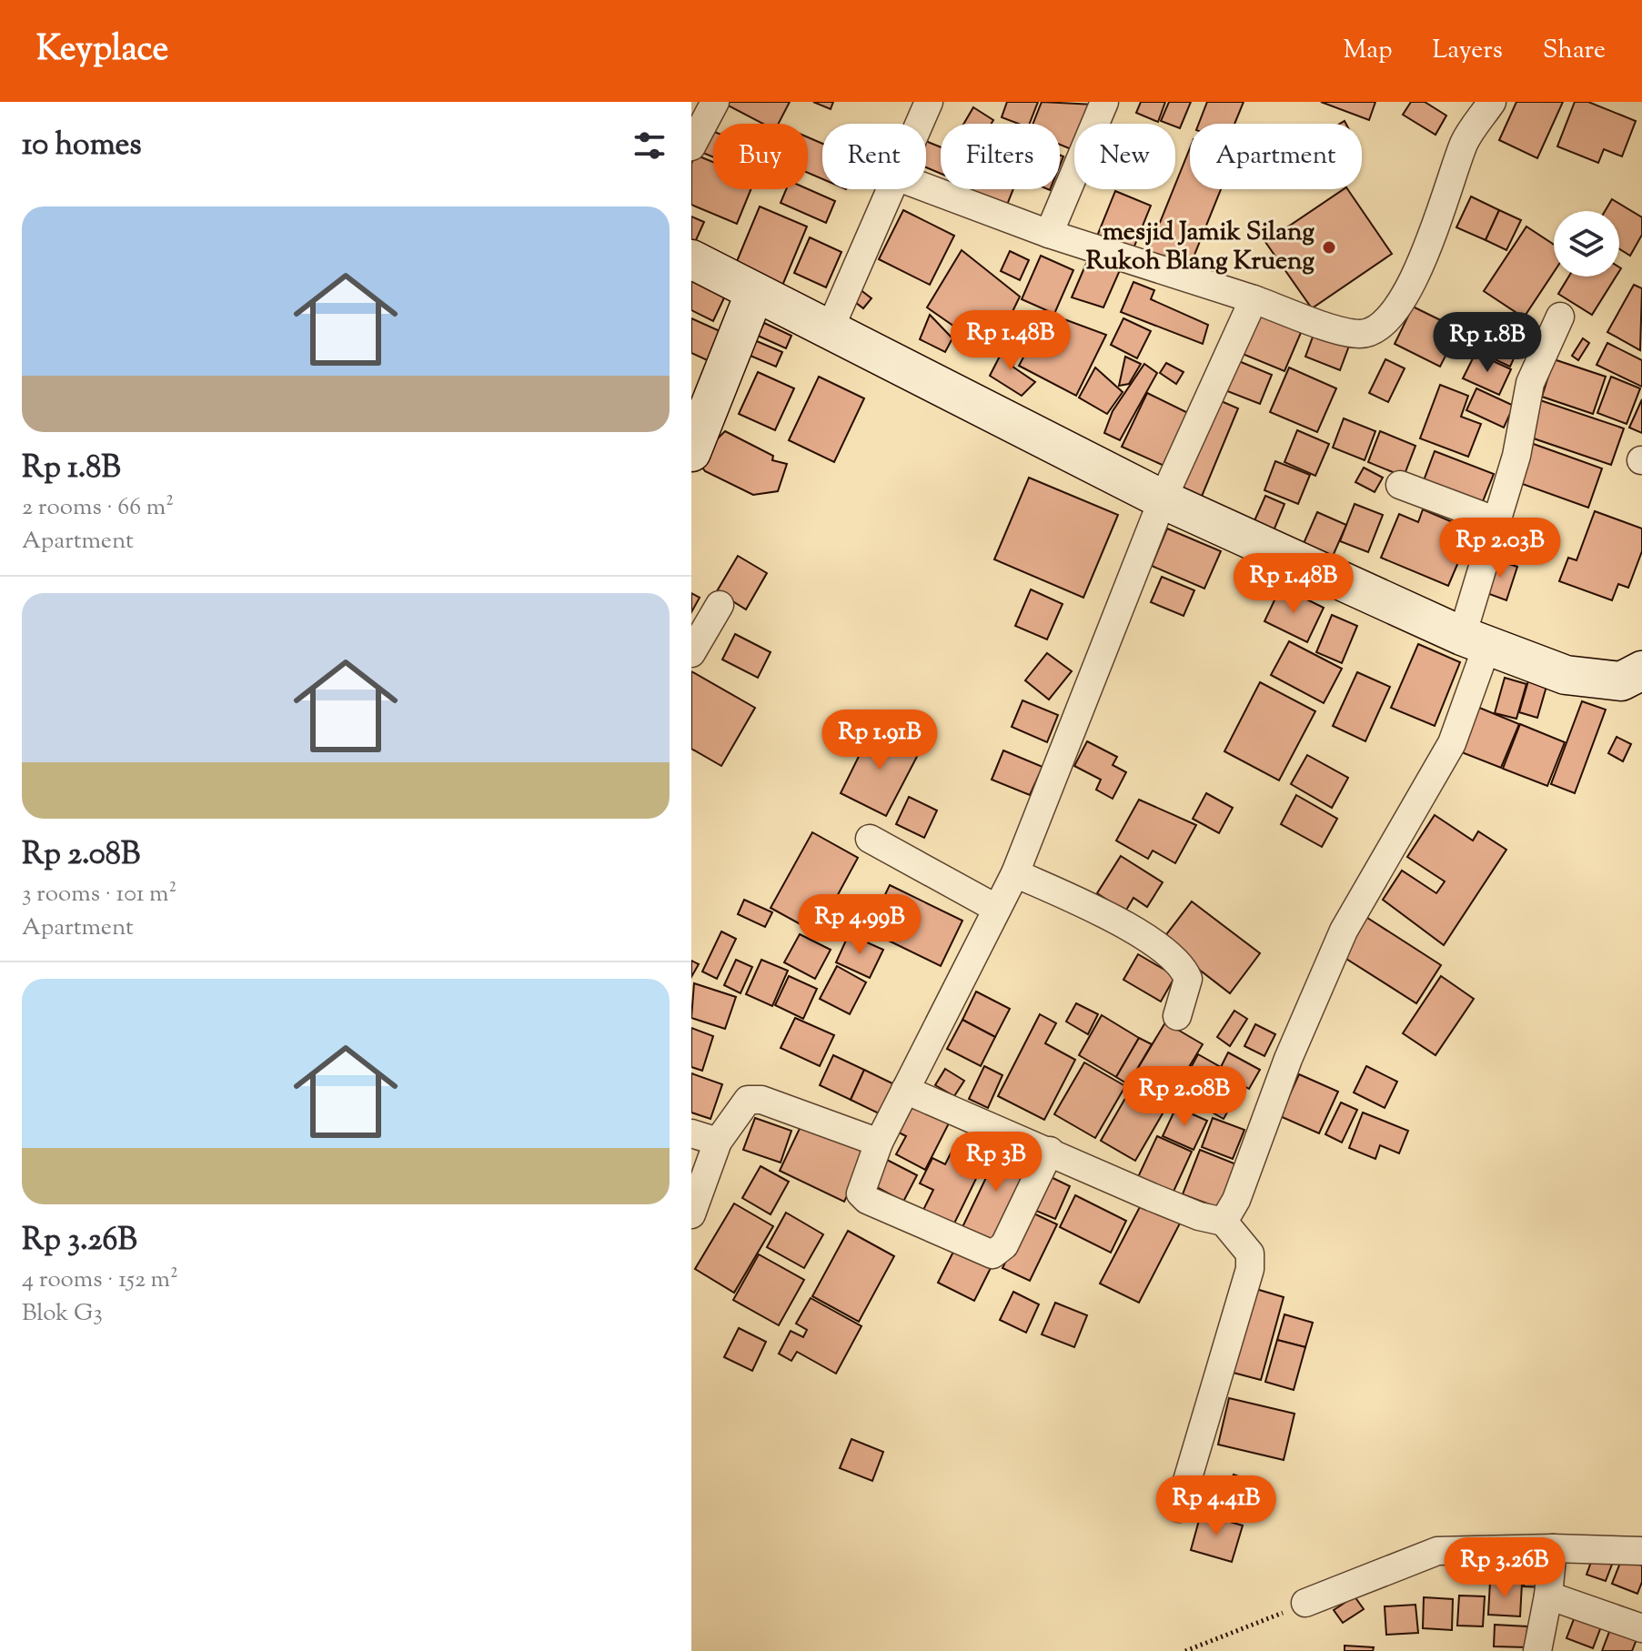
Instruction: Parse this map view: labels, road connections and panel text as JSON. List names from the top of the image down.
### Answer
{
  "places": ["mesjid Jamik Silang Rukoh Blang Krueng"],
  "page": {
    "header": "Keyplace",
    "nav": ["Map", "Layers", "Share"],
    "heading": "10 homes",
    "chip": [
      "Buy",
      "Rent",
      "Filters",
      "New",
      "Apartment"
    ],
    "list": [
      {
        "name": "Rp 1.8B",
        "note": "2 rooms · 66 m² · Apartment"
      },
      {
        "name": "Rp 2.08B",
        "note": "3 rooms · 101 m² · Apartment"
      },
      {
        "name": "Rp 3.26B",
        "note": "4 rooms · 152 m² · Blok G3"
      }
    ],
    "price": [
      "Rp 1.48B",
      "Rp 1.8B",
      "Rp 2.03B",
      "Rp 1.48B",
      "Rp 1.91B",
      "Rp 4.99B",
      "Rp 2.08B",
      "Rp 3B",
      "Rp 4.41B",
      "Rp 3.26B"
    ]
  }
}
